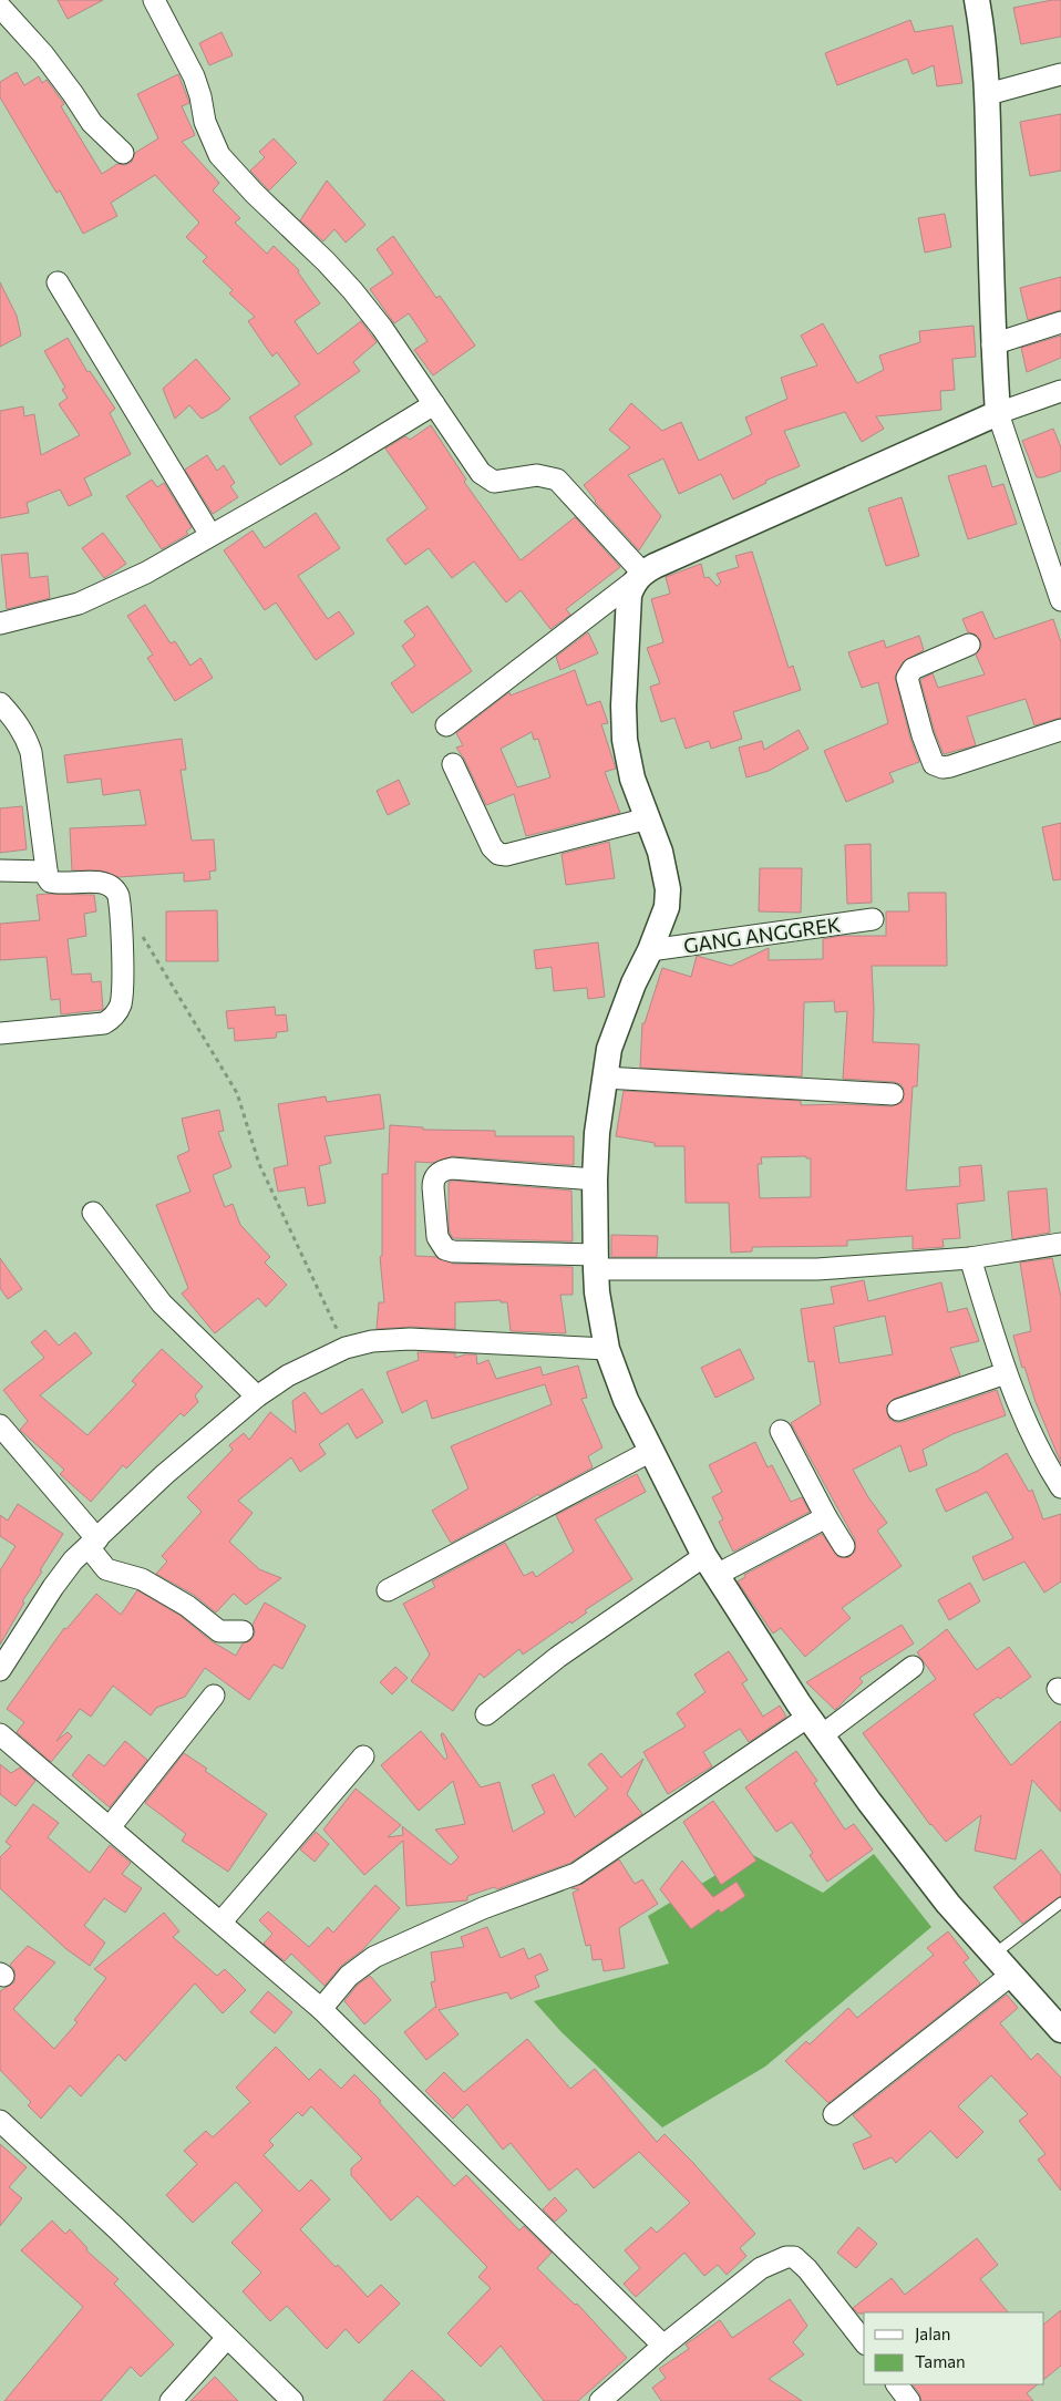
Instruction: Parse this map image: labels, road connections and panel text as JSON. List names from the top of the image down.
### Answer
{
  "streets": {
    "street": ["GANG ANGGREK"]
  },
  "legend": ["Jalan", "Taman"]
}
